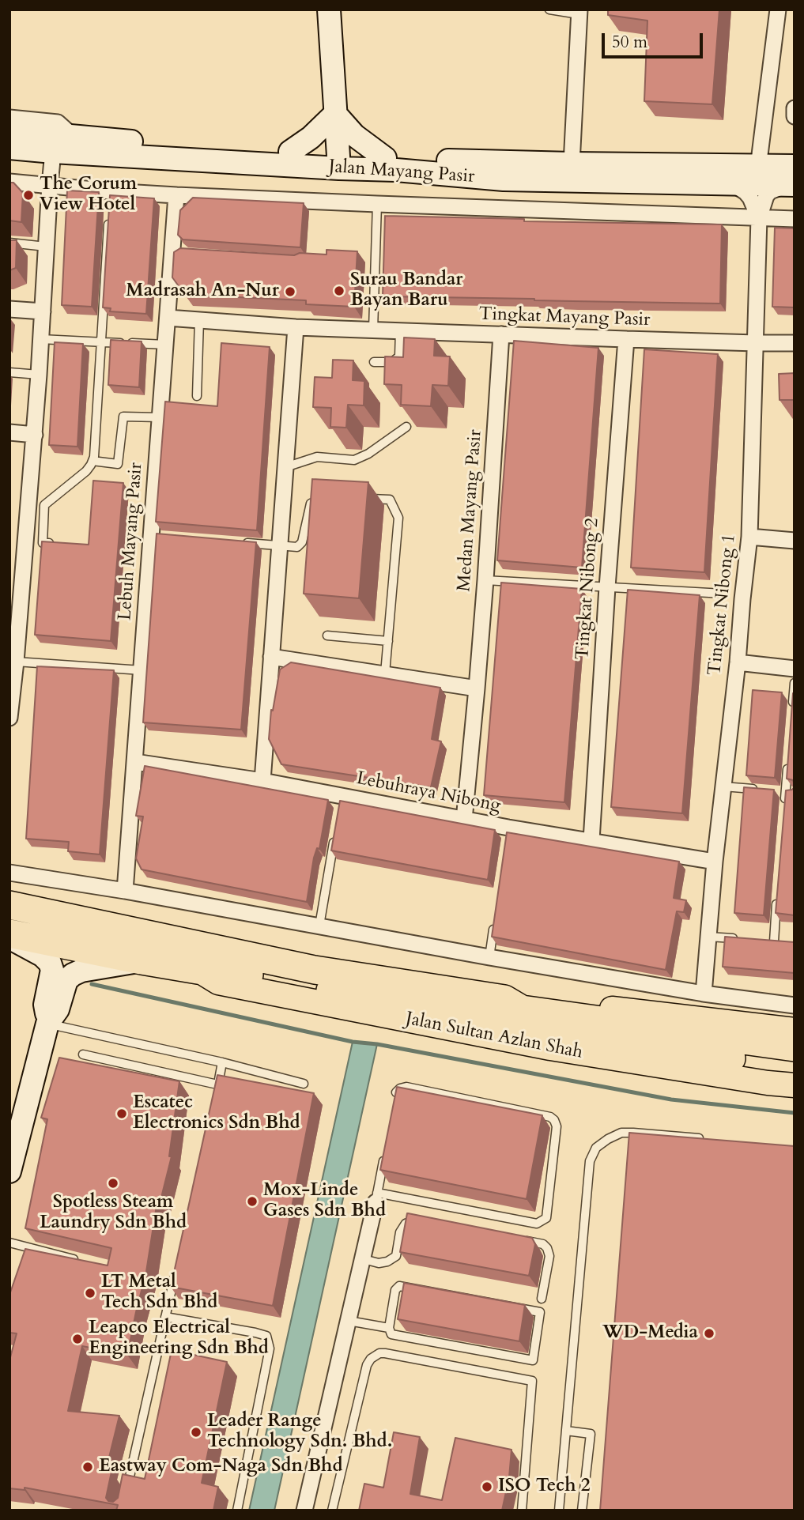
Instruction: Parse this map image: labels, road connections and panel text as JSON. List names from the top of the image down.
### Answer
{
  "streets": {
    "highway": ["Jalan Sultan Azlan Shah"],
    "street": [
      "Jalan Mayang Pasir",
      "Tingkat Mayang Pasir",
      "Medan Mayang Pasir",
      "Lebuh Mayang Pasir",
      "Tingkat Nibong 2",
      "Tingkat Nibong 1",
      "Lebuhraya Nibong"
    ]
  },
  "crossings": [
    ["Jalan Mayang Pasir", "Lebuh Mayang Pasir"],
    ["Jalan Mayang Pasir", "Tingkat Nibong 1"],
    ["Tingkat Mayang Pasir", "Medan Mayang Pasir"],
    ["Tingkat Mayang Pasir", "Lebuh Mayang Pasir"],
    ["Tingkat Mayang Pasir", "Tingkat Nibong 2"],
    ["Tingkat Mayang Pasir", "Tingkat Nibong 1"],
    ["Medan Mayang Pasir", "Lebuhraya Nibong"],
    ["Lebuh Mayang Pasir", "Lebuhraya Nibong"],
    ["Tingkat Nibong 2", "Lebuhraya Nibong"],
    ["Tingkat Nibong 1", "Lebuhraya Nibong"]
  ],
  "places": [
    "The Corum View Hotel",
    "Surau Bandar Bayan Baru",
    "Madrasah An-Nur",
    "Escatec Electronics Sdn Bhd",
    "Spotless Steam Laundry Sdn Bhd",
    "Mox-Linde Gases Sdn Bhd",
    "LT Metal Tech Sdn Bhd",
    "WD-Media",
    "Leapco Electrical Engineering Sdn Bhd",
    "Leader Range Technology Sdn. Bhd.",
    "Eastway Com-Naga Sdn Bhd",
    "ISO Tech 2"
  ],
  "scale_bar": "50 m"
}
